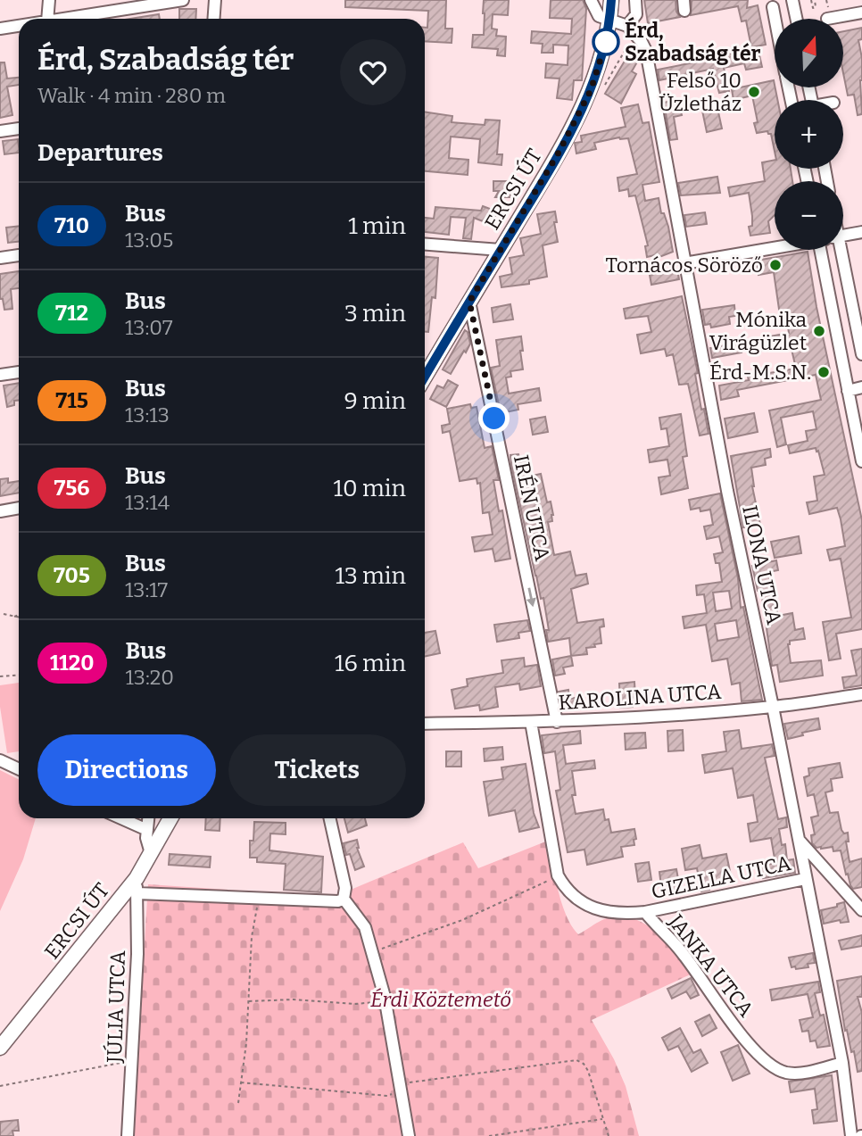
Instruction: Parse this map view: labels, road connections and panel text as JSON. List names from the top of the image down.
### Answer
{
  "streets": {
    "main road": ["ERCSI ÚT"],
    "street": [
      "IRÉN UTCA",
      "ILONA UTCA",
      "KAROLINA UTCA",
      "GIZELLA UTCA",
      "JANKA UTCA",
      "JÚLIA UTCA"
    ]
  },
  "crossings": [
    ["ERCSI ÚT", "IRÉN UTCA"],
    ["ERCSI ÚT", "JÚLIA UTCA"],
    ["IRÉN UTCA", "KAROLINA UTCA"],
    ["ILONA UTCA", "KAROLINA UTCA"],
    ["ILONA UTCA", "GIZELLA UTCA"],
    ["ILONA UTCA", "JANKA UTCA"],
    ["KAROLINA UTCA", "JANKA UTCA"],
    ["GIZELLA UTCA", "JANKA UTCA"]
  ],
  "one_way": ["IRÉN UTCA"],
  "parks": ["Érdi Köztemető"],
  "places": [
    "Érd, Szabadság tér",
    "Felső 10 Üzletház",
    "Tornácos Söröző",
    "Mónika Virágüzlet",
    "Érd-M.S.N."
  ],
  "lines": ["bus line 710"],
  "north": "top",
  "page": {
    "map_buttons": ["+", "−"],
    "heading": [
      ["Érd, Szabadság tér", "Walk · 4 min · 280 m"],
      "Departures"
    ],
    "list": [
      {
        "mark": "710",
        "name": "Bus",
        "note": "13:05",
        "value": "1 min"
      },
      {
        "mark": "712",
        "name": "Bus",
        "note": "13:07",
        "value": "3 min"
      },
      {
        "mark": "715",
        "name": "Bus",
        "note": "13:13",
        "value": "9 min"
      },
      {
        "mark": "756",
        "name": "Bus",
        "note": "13:14",
        "value": "10 min"
      },
      {
        "mark": "705",
        "name": "Bus",
        "note": "13:17",
        "value": "13 min"
      },
      {
        "mark": "1120",
        "name": "Bus",
        "note": "13:20",
        "value": "16 min"
      }
    ],
    "buttons": ["Directions", "Tickets"]
  }
}
